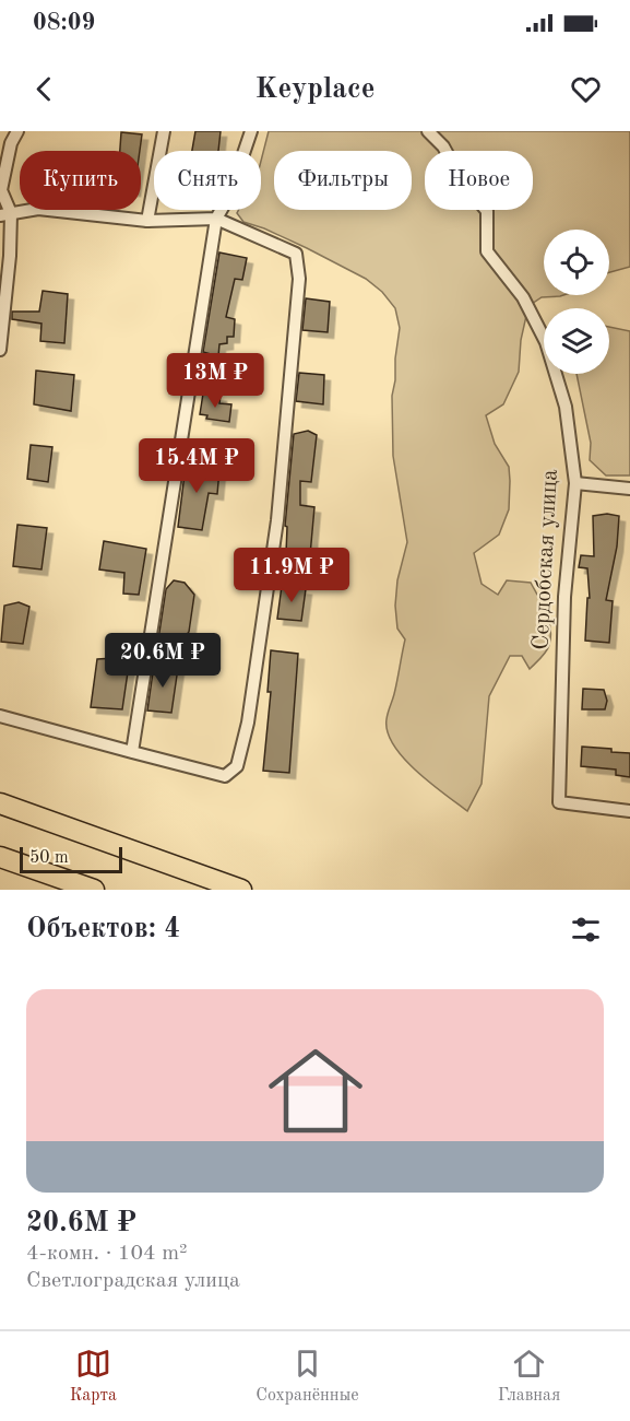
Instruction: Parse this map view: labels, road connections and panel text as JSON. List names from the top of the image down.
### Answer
{
  "streets": {
    "street": ["Сердобская улица"]
  },
  "scale_bar": "50 m",
  "page": {
    "status": "08:09",
    "header": "Keyplace",
    "chip": [
      "Купить",
      "Снять",
      "Фильтры",
      "Новое"
    ],
    "price": [
      "13M ₽",
      "15.4M ₽",
      "11.9M ₽",
      "20.6M ₽"
    ],
    "scale": "50 m",
    "heading": "Объектов: 4",
    "list": [
      {
        "name": "20.6M ₽",
        "note": "4-комн. · 104 m² · Светлоградская улица"
      }
    ],
    "tabs": ["Карта", "Сохранённые", "Главная"]
  }
}
